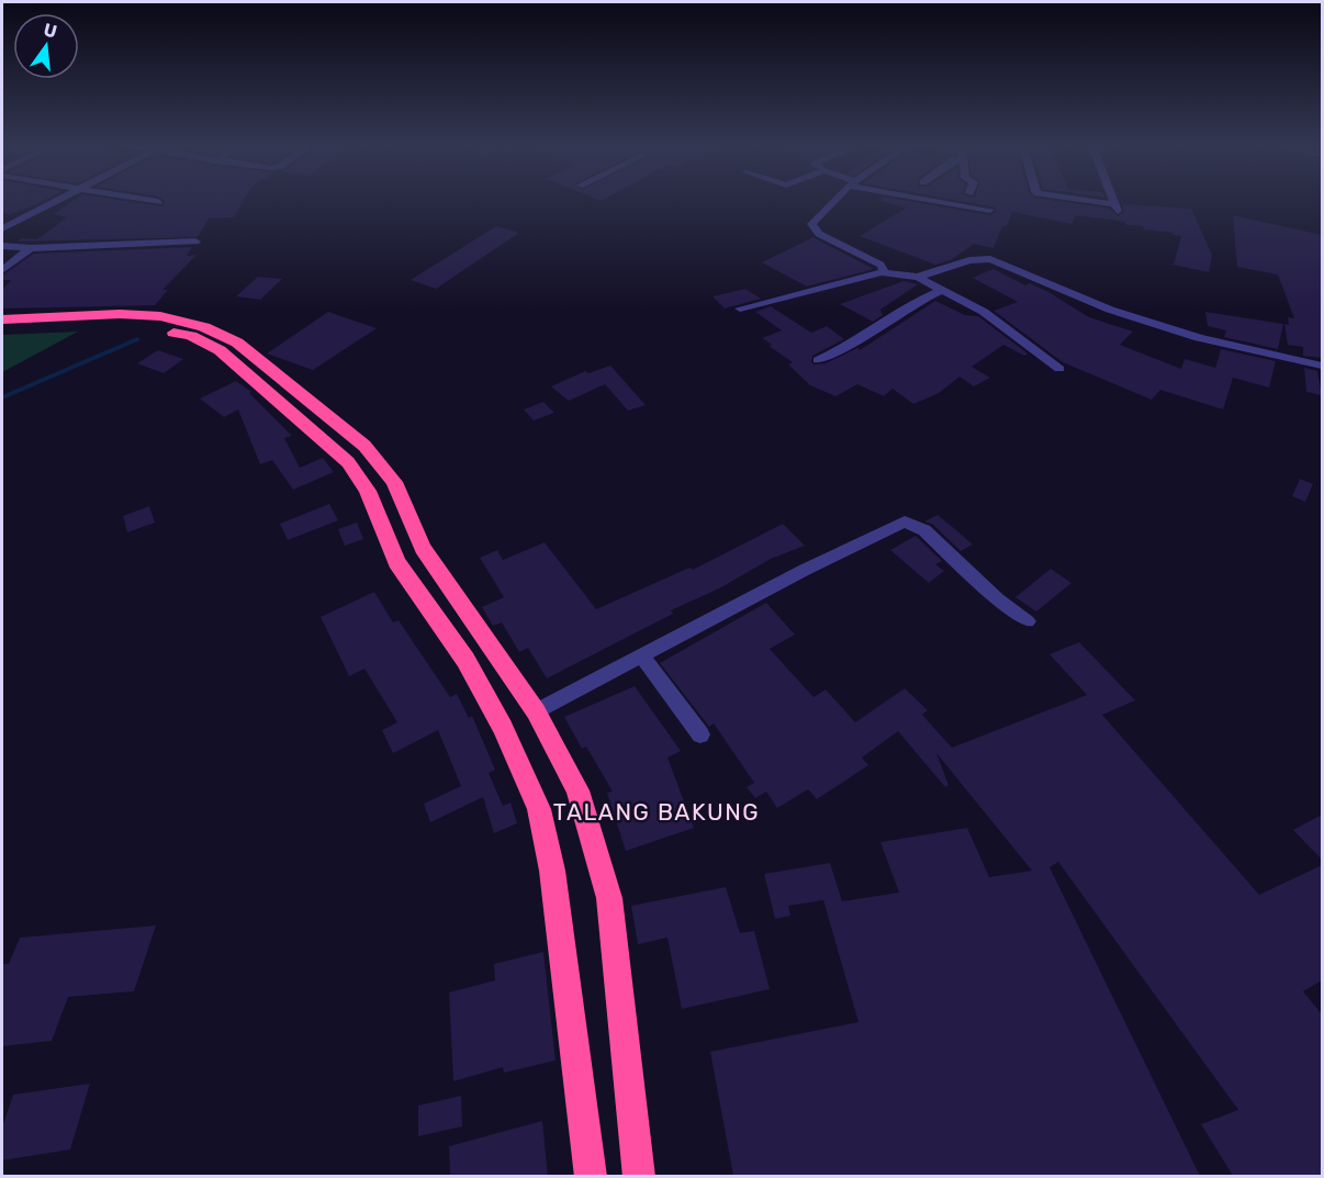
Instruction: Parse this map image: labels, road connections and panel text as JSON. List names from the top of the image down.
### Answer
{
  "districts": ["TALANG BAKUNG"],
  "north": "top"
}
